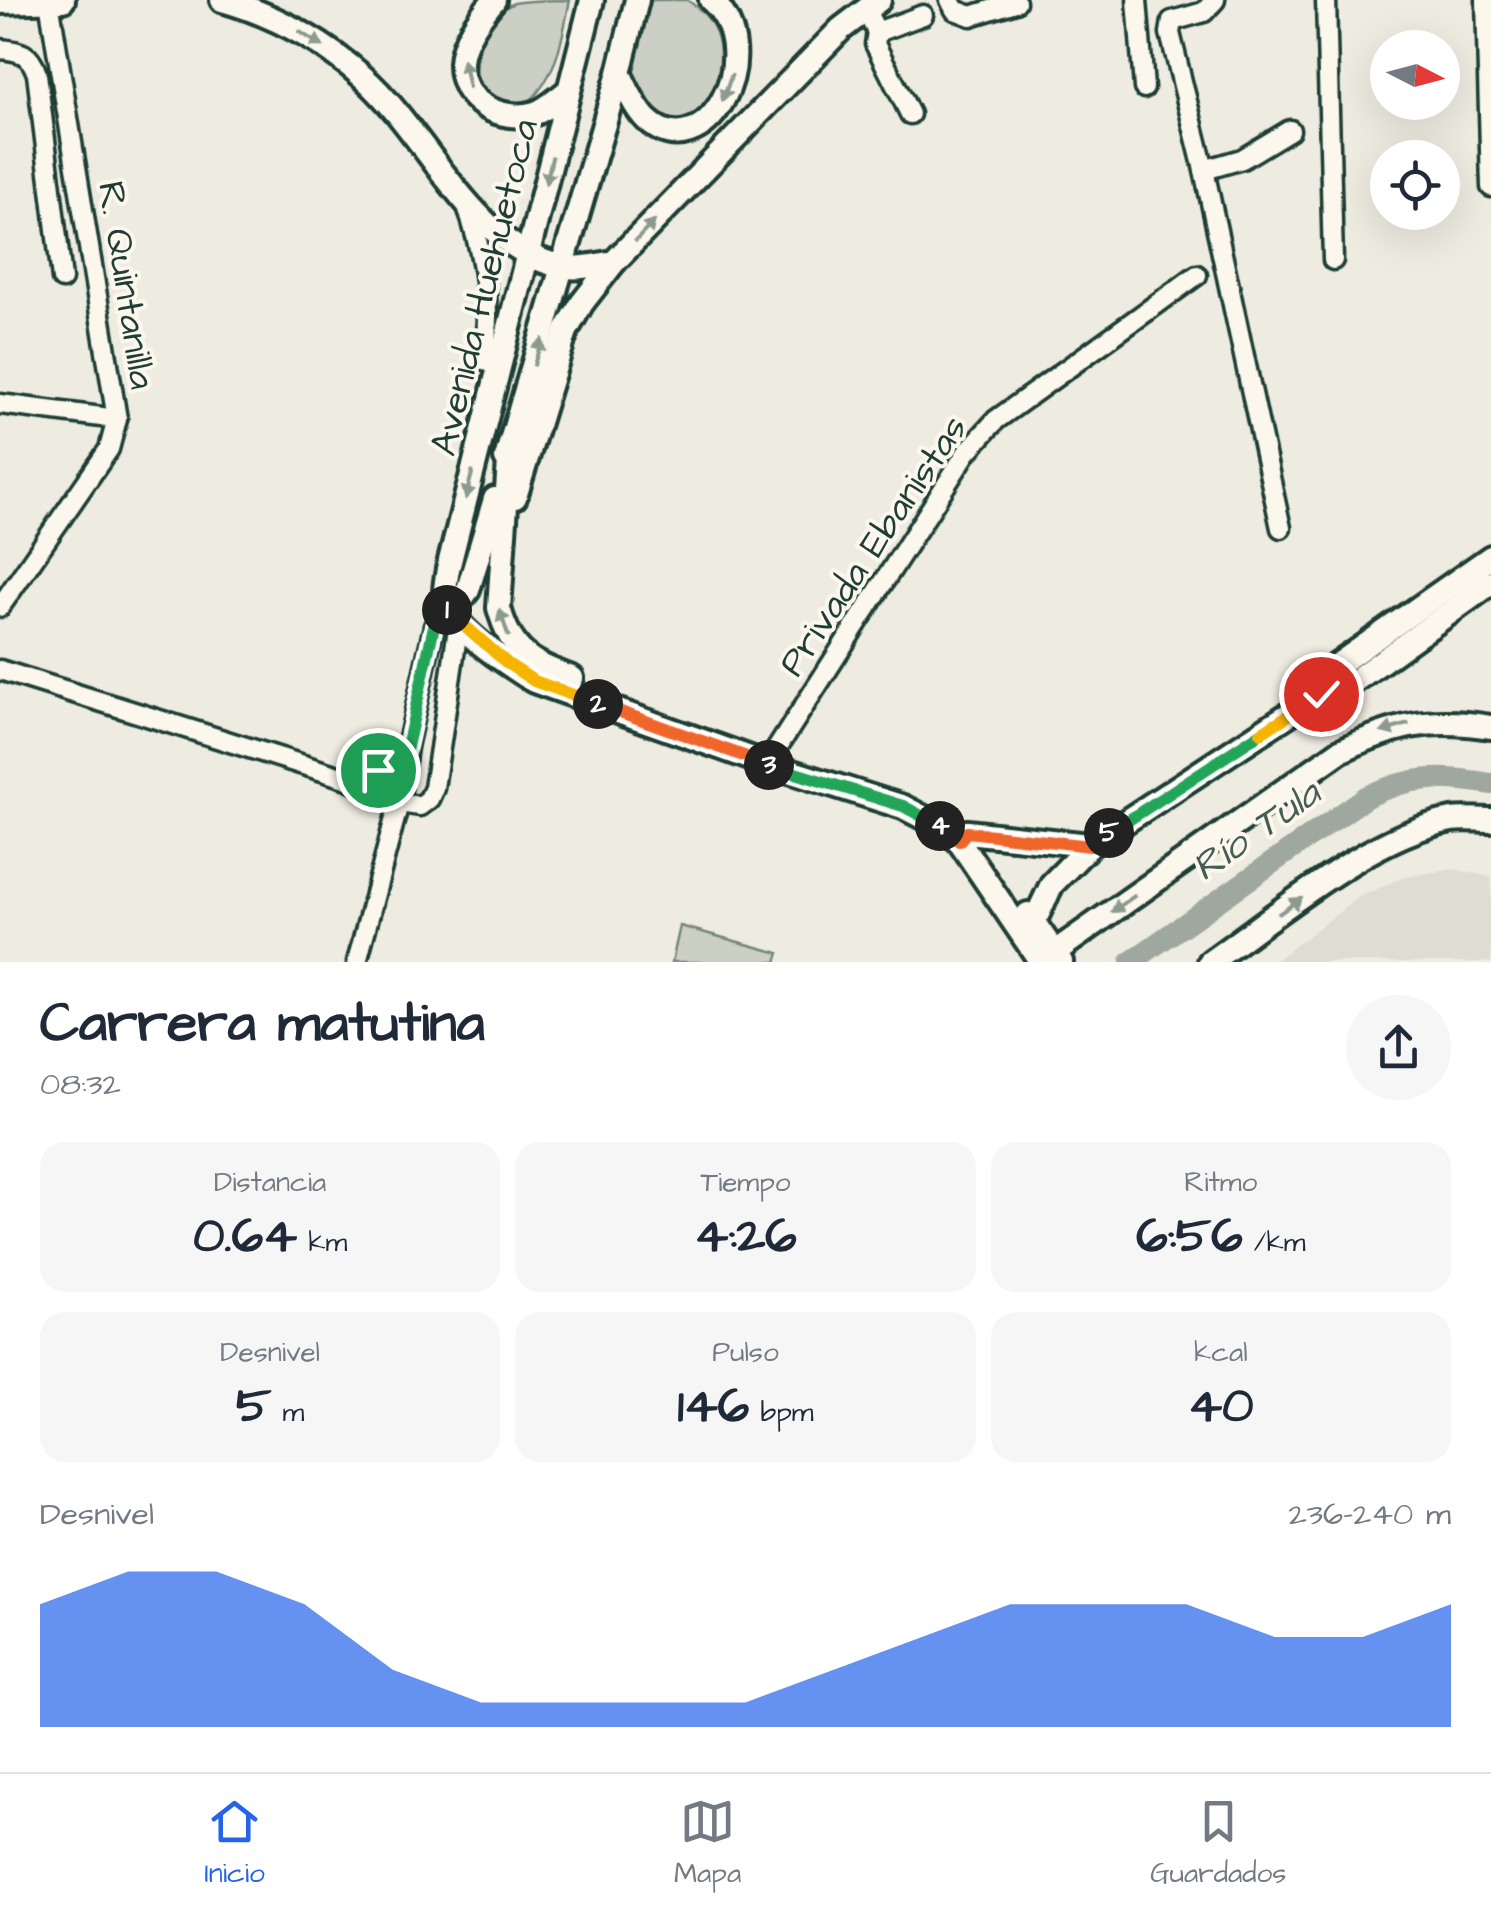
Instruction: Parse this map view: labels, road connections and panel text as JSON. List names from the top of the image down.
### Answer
{
  "streets": {
    "main road": ["Avenida Huehuetoca"],
    "street": ["R. Quintanilla", "Privada Ebanistas"]
  },
  "water": ["Río Tula"],
  "north": "right",
  "page": {
    "pins": [
      "1",
      "2",
      "3",
      "4",
      "5"
    ],
    "heading": ["Carrera matutina", "08:32"],
    "stats": [
      ["Distancia", "0.64 km"],
      ["Tiempo", "4:26"],
      ["Ritmo", "6:56 /km"],
      ["Desnivel", "5 m"],
      ["Pulso", "146 bpm"],
      ["kcal", "40"]
    ],
    "chart": ["Desnivel", "236–240 m"],
    "tabs": ["Inicio", "Mapa", "Guardados"]
  }
}
